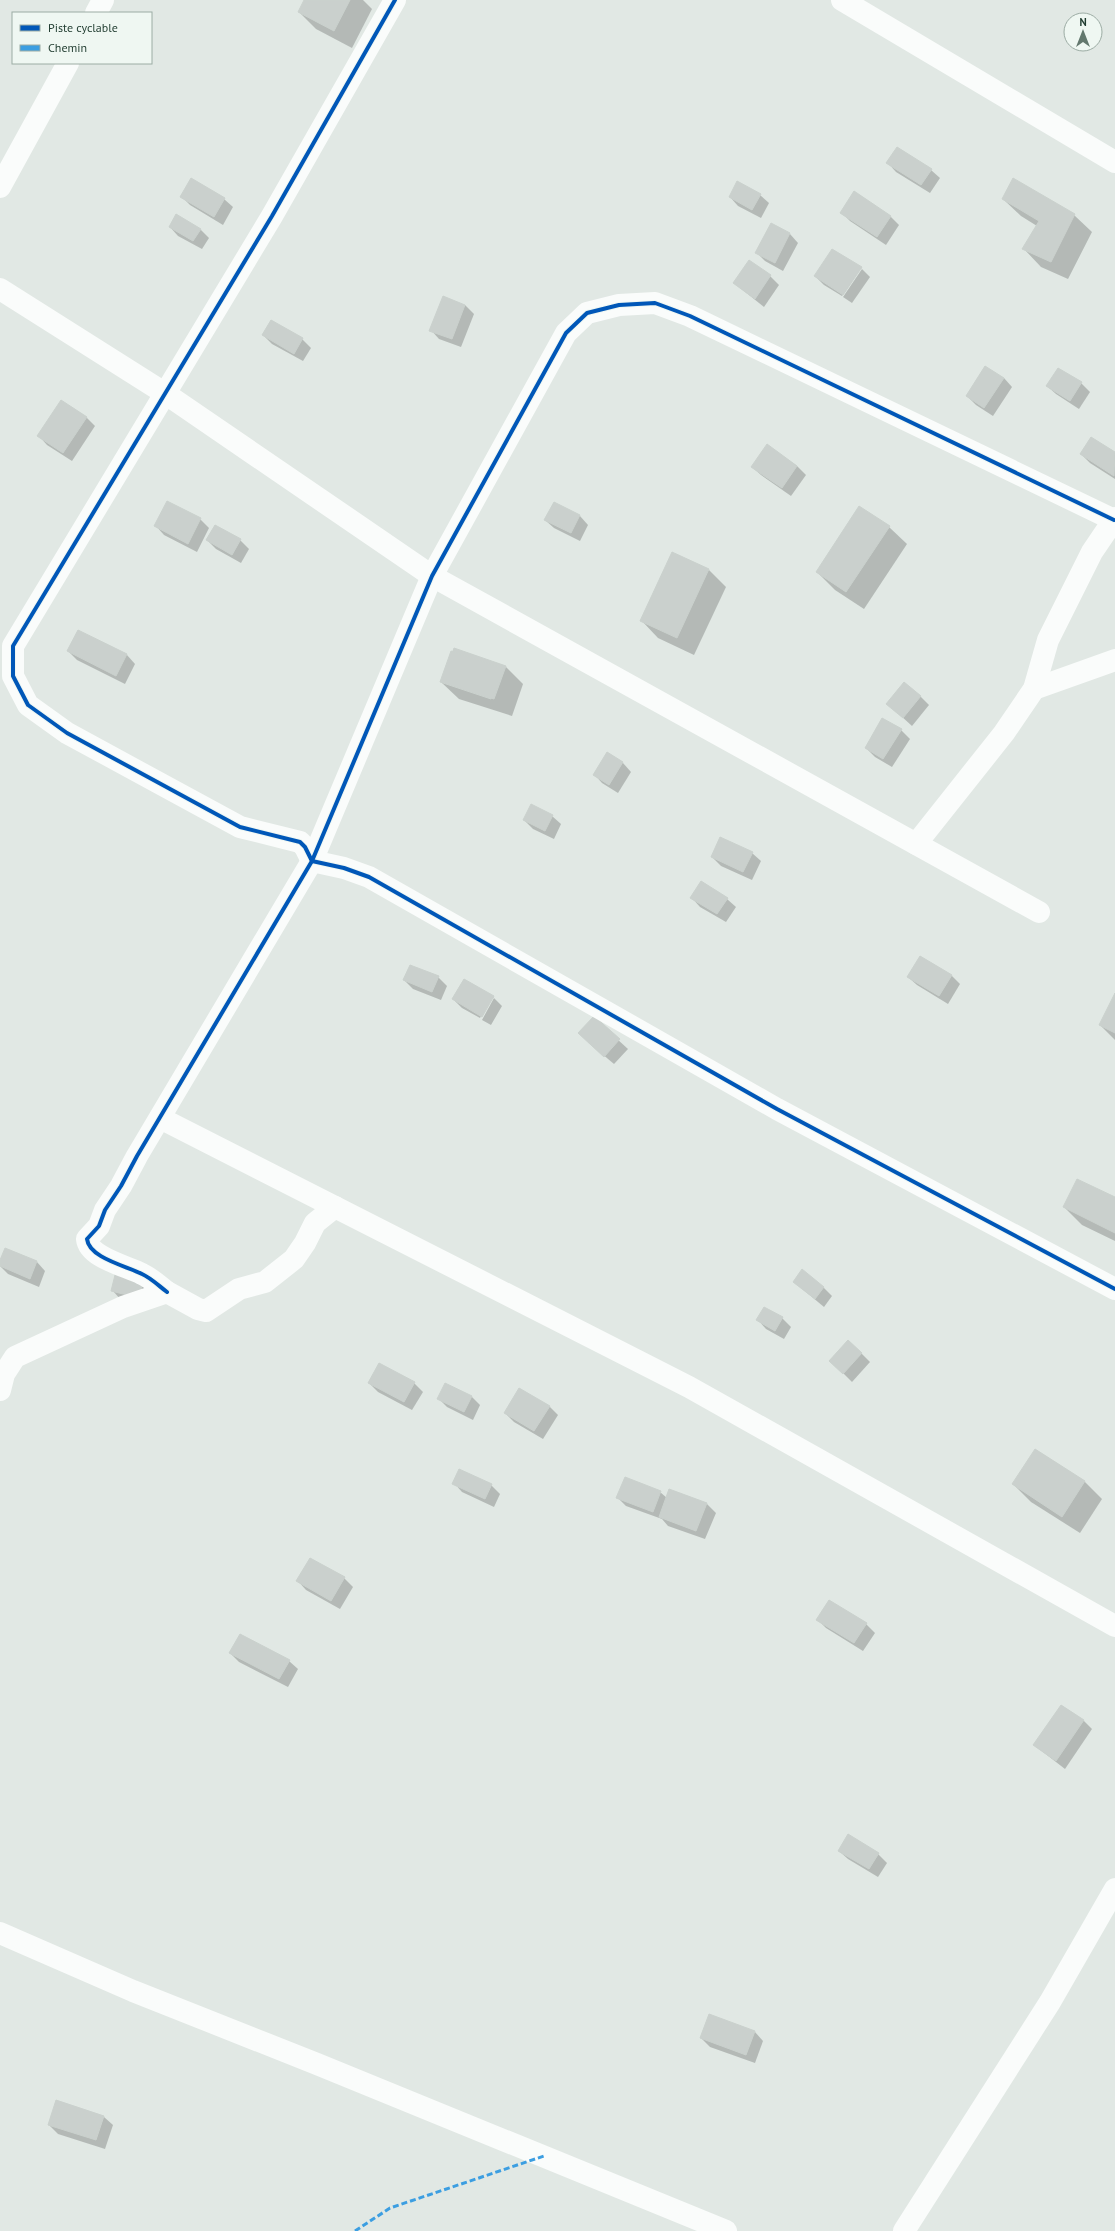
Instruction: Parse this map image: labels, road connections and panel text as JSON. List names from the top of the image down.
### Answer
{
  "legend": ["Piste cyclable", "Chemin"],
  "north": "top"
}
